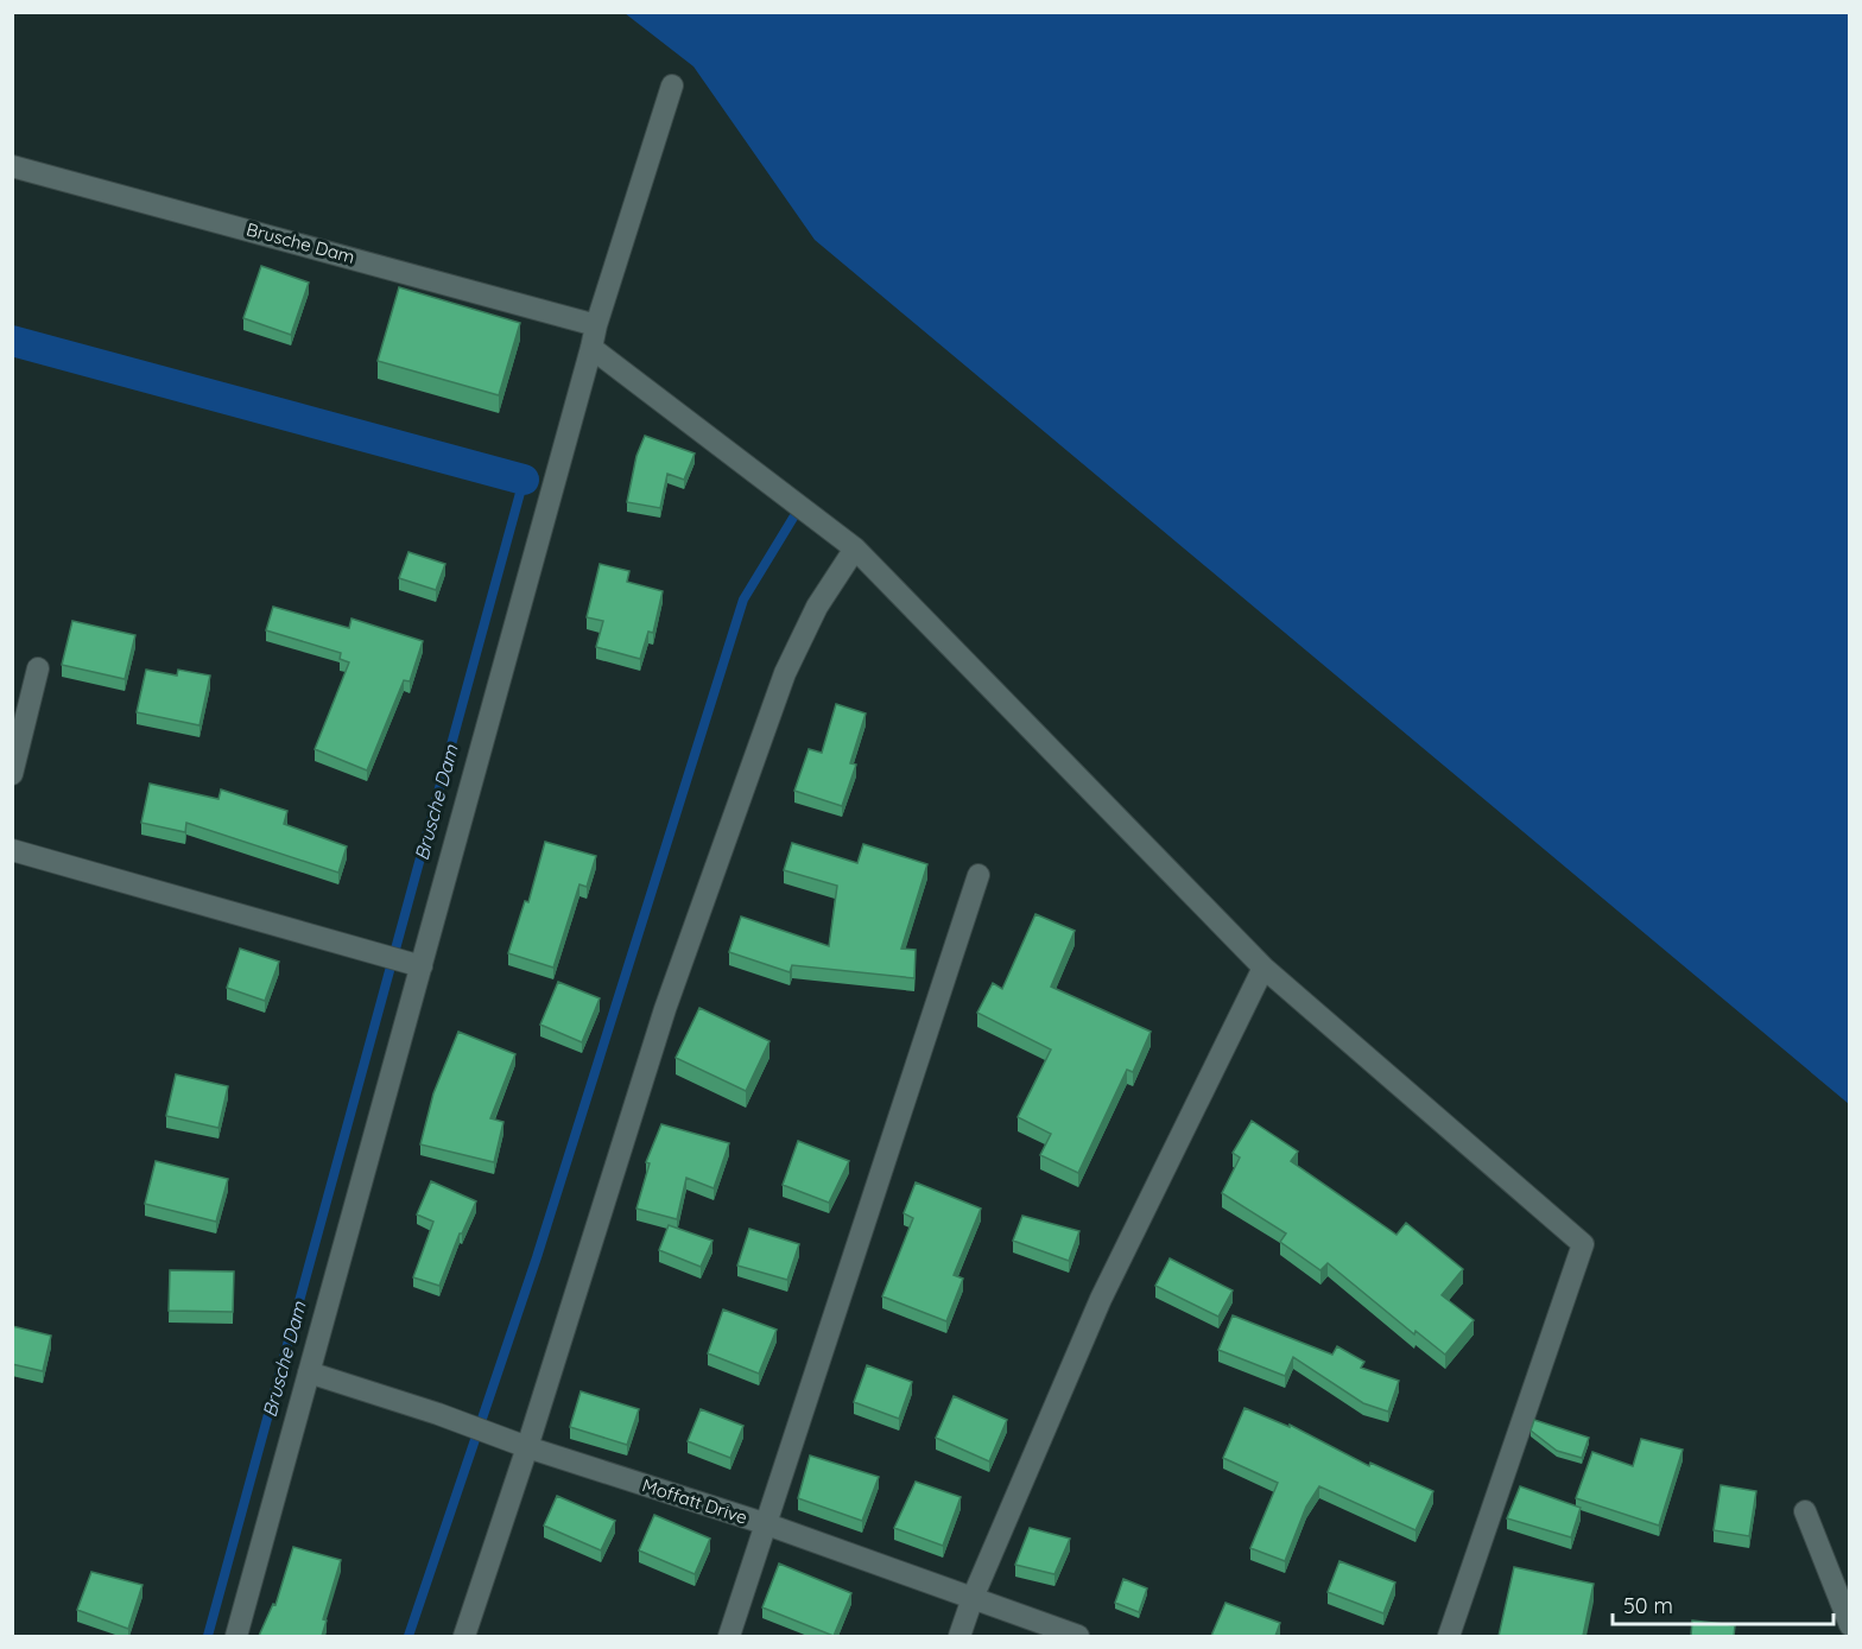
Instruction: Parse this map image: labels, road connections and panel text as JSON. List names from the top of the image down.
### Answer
{
  "streets": {
    "street": ["Brusche Dam", "Moffatt Drive"]
  },
  "water": ["Brusche Dam"],
  "scale_bar": "50 m"
}
